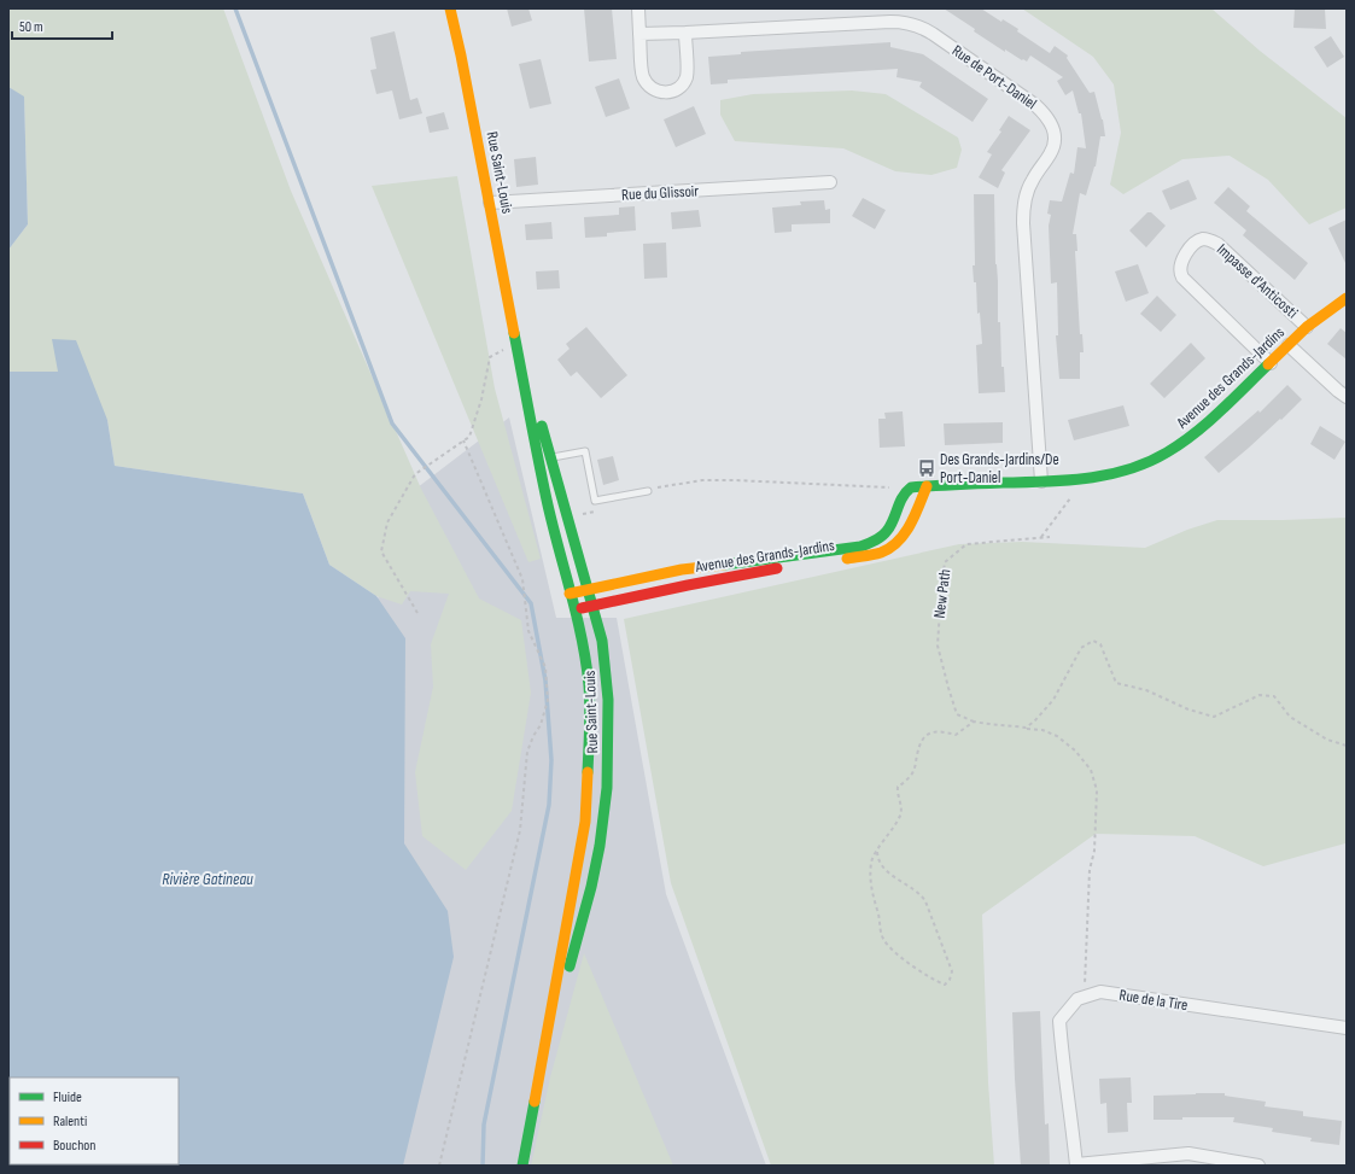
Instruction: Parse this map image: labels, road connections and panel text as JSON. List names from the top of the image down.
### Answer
{
  "streets": {
    "main road": ["Rue Saint-Louis", "Avenue des Grands-Jardins"],
    "street": [
      "Rue de Port-Daniel",
      "Rue du Glissoir",
      "Impasse d'Anticosti",
      "Rue de la Tire"
    ],
    "path": ["New Path"]
  },
  "crossings": [
    ["Rue de Port-Daniel", "Avenue des Grands-Jardins"],
    ["Rue Saint-Louis", "Rue du Glissoir"],
    ["Rue Saint-Louis", "Avenue des Grands-Jardins"],
    ["Impasse d'Anticosti", "Avenue des Grands-Jardins"]
  ],
  "water": ["Rivière Gatineau"],
  "places": {
    "bus stop": ["Des Grands-Jardins/De Port-Daniel"]
  },
  "legend": ["Fluide", "Ralenti", "Bouchon"],
  "scale_bar": "50 m"
}
